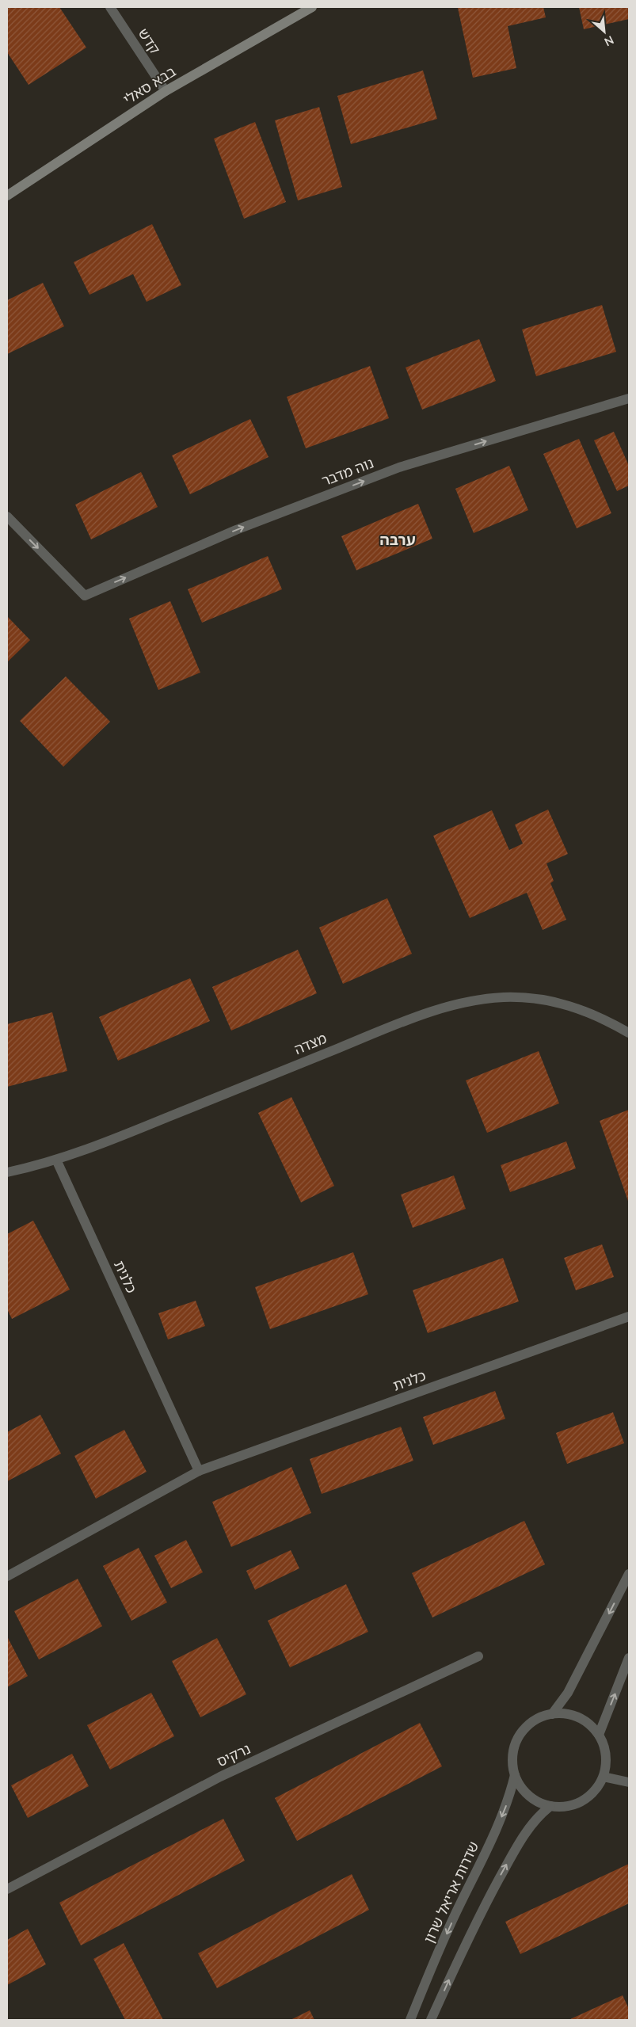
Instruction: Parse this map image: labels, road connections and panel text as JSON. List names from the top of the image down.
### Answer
{
  "streets": {
    "main road": ["בבא סאלי"],
    "street": [
      "קדש",
      "נוה מדבר",
      "מצדה",
      "כלנית",
      "נרקיס",
      "שדרות אריאל שרון"
    ]
  },
  "crossings": [
    ["קדש", "בבא סאלי"],
    ["מצדה", "כלנית"]
  ],
  "one_way": ["נוה מדבר"],
  "districts": ["ערבה"],
  "north": "bottom right"
}
